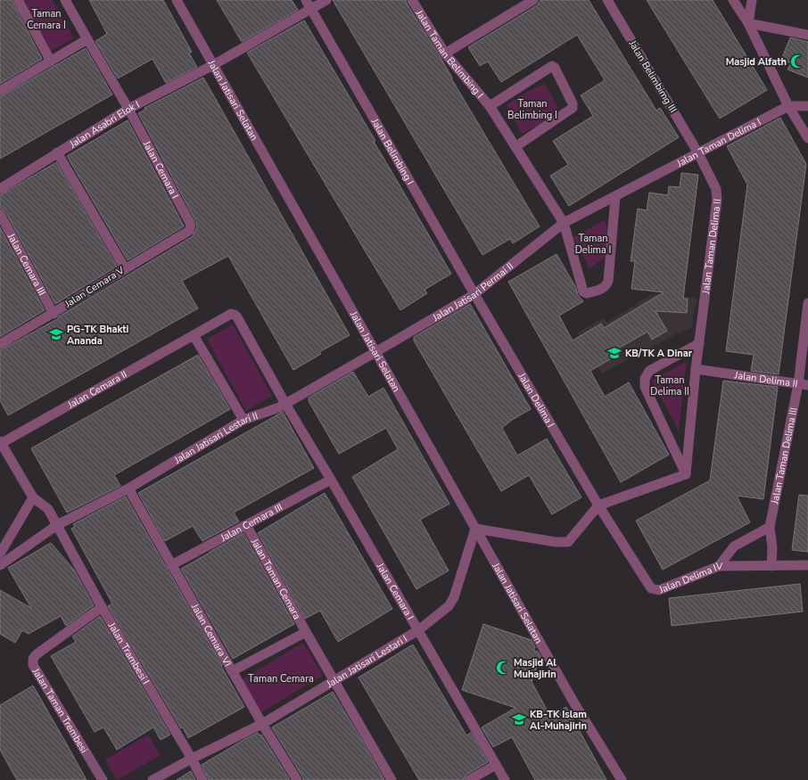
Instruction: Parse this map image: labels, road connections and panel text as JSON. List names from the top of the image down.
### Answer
{
  "streets": {
    "street": [
      "Jalan Taman Belimbing I",
      "Jalan Belimbimg III",
      "Jalan Jatisari Selatan",
      "Jalan Asabri Elok I",
      "Jalan Taman Delima I",
      "Jalan Belimbing I",
      "Jalan Cemara I",
      "Jalan Taman Delima II",
      "Jalan Cemara III",
      "Jalan Cemara V",
      "Jalan Jatisari Permai II",
      "Jalan Delima II",
      "Jalan Cemara II",
      "Jalan Delima I",
      "Jalan Jatisari Lestari II",
      "Jalan Taman Delima III",
      "Jalan Delima IV",
      "Jalan Taman Cemara",
      "Jalan Cemara VI",
      "Jalan Trambesi I",
      "Jalan Jatisari Lestari I",
      "Jalan Taman Trembesi"
    ]
  },
  "crossings": [
    ["Jalan Taman Belimbing I", "Jalan Taman Delima I"],
    ["Jalan Taman Belimbing I", "Jalan Jatisari Permai II"],
    ["Jalan Belimbimg III", "Jalan Taman Delima I"],
    ["Jalan Belimbimg III", "Jalan Taman Delima II"],
    ["Jalan Jatisari Selatan", "Jalan Asabri Elok I"],
    ["Jalan Jatisari Selatan", "Jalan Jatisari Permai II"],
    ["Jalan Jatisari Selatan", "Jalan Jatisari Lestari II"],
    ["Jalan Jatisari Selatan", "Jalan Jatisari Lestari I"],
    ["Jalan Asabri Elok I", "Jalan Belimbing I"],
    ["Jalan Asabri Elok I", "Jalan Cemara I"],
    ["Jalan Taman Delima I", "Jalan Taman Delima II"],
    ["Jalan Taman Delima I", "Jalan Jatisari Permai II"],
    ["Jalan Belimbing I", "Jalan Jatisari Permai II"],
    ["Jalan Belimbing I", "Jalan Delima I"],
    ["Jalan Cemara I", "Jalan Cemara III"],
    ["Jalan Cemara I", "Jalan Cemara V"],
    ["Jalan Cemara I", "Jalan Cemara II"],
    ["Jalan Cemara I", "Jalan Jatisari Lestari II"],
    ["Jalan Cemara I", "Jalan Jatisari Lestari I"],
    ["Jalan Taman Delima II", "Jalan Delima II"],
    ["Jalan Cemara III", "Jalan Cemara V"],
    ["Jalan Cemara III", "Jalan Taman Cemara"],
    ["Jalan Cemara III", "Jalan Cemara VI"],
    ["Jalan Jatisari Permai II", "Jalan Delima I"],
    ["Jalan Jatisari Permai II", "Jalan Jatisari Lestari II"],
    ["Jalan Delima II", "Jalan Taman Delima III"],
    ["Jalan Cemara II", "Jalan Jatisari Lestari II"],
    ["Jalan Cemara II", "Jalan Trambesi I"],
    ["Jalan Delima I", "Jalan Delima IV"],
    ["Jalan Jatisari Lestari II", "Jalan Cemara VI"],
    ["Jalan Jatisari Lestari II", "Jalan Trambesi I"],
    ["Jalan Taman Delima III", "Jalan Delima IV"],
    ["Jalan Taman Cemara", "Jalan Jatisari Lestari I"],
    ["Jalan Cemara VI", "Jalan Jatisari Lestari I"],
    ["Jalan Trambesi I", "Jalan Jatisari Lestari I"],
    ["Jalan Trambesi I", "Jalan Taman Trembesi"]
  ],
  "parks": [
    "Taman Cemara I",
    "Taman Belimbing I",
    "Taman Delima I",
    "Taman Delima II",
    "Taman Cemara"
  ],
  "places": {
    "mosque": ["Masjid Alfath", "Masjid Al Muhajirin"],
    "school or university": ["PG-TK Bhakti Ananda", "KB/TK A Dinar", "KB-TK Islam Al-Muhajirin"]
  }
}
